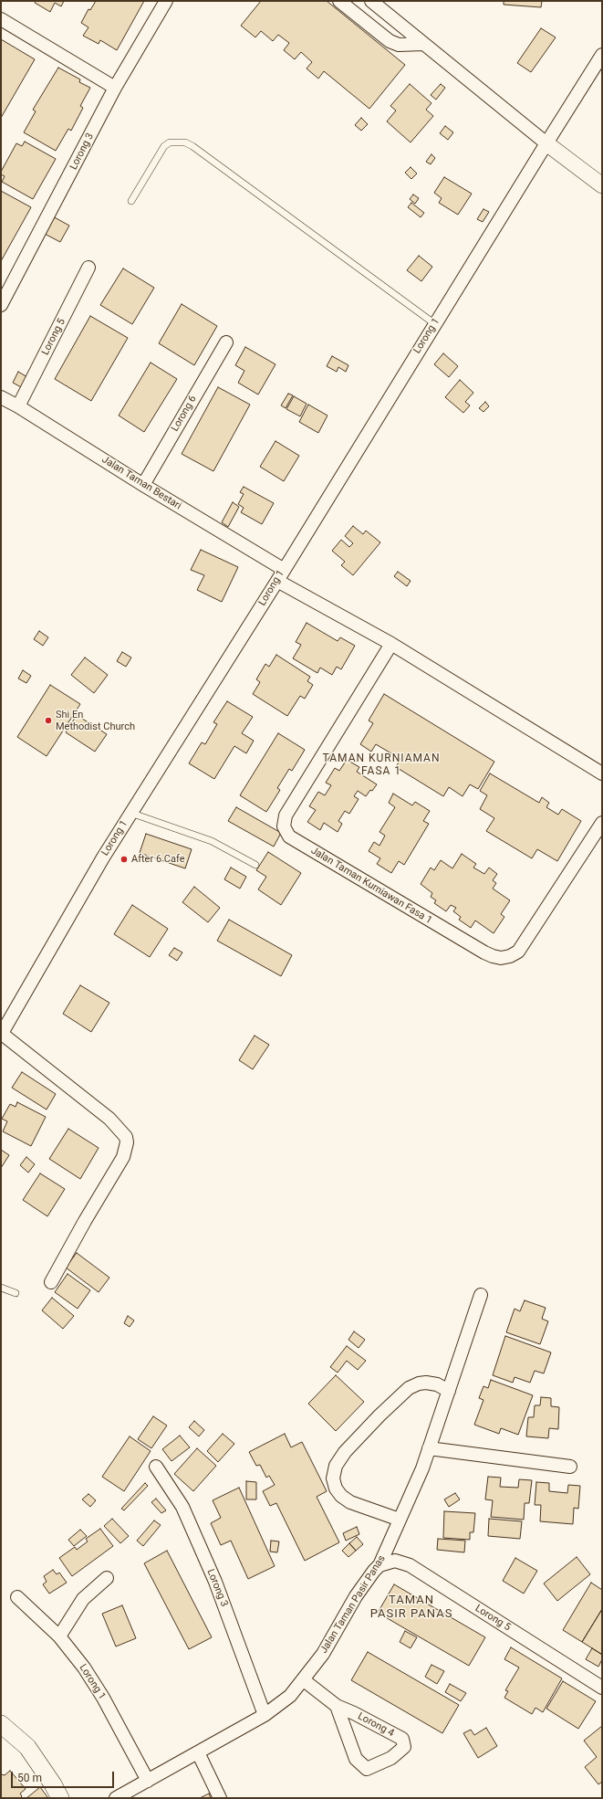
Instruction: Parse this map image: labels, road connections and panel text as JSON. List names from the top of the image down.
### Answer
{
  "streets": {
    "street": [
      "Lorong 3",
      "Lorong 1",
      "Lorong 5",
      "Lorong 6",
      "Jalan Taman Bestari",
      "Jalan Taman Kurniawan Fasa 1",
      "Jalan Taman Pasir Panas",
      "Lorong 4"
    ]
  },
  "crossings": [
    ["Lorong 3", "Jalan Taman Pasir Panas"],
    ["Lorong 1", "Jalan Taman Bestari"],
    ["Lorong 1", "Jalan Taman Pasir Panas"],
    ["Lorong 5", "Jalan Taman Bestari"],
    ["Lorong 5", "Jalan Taman Pasir Panas"],
    ["Lorong 6", "Jalan Taman Bestari"],
    ["Jalan Taman Pasir Panas", "Lorong 4"]
  ],
  "districts": ["TAMAN KURNIAMAN FASA 1", "TAMAN PASIR PANAS"],
  "places": ["Shi En Methodist Church", "After 6 Cafe"],
  "scale_bar": "50 m"
}
